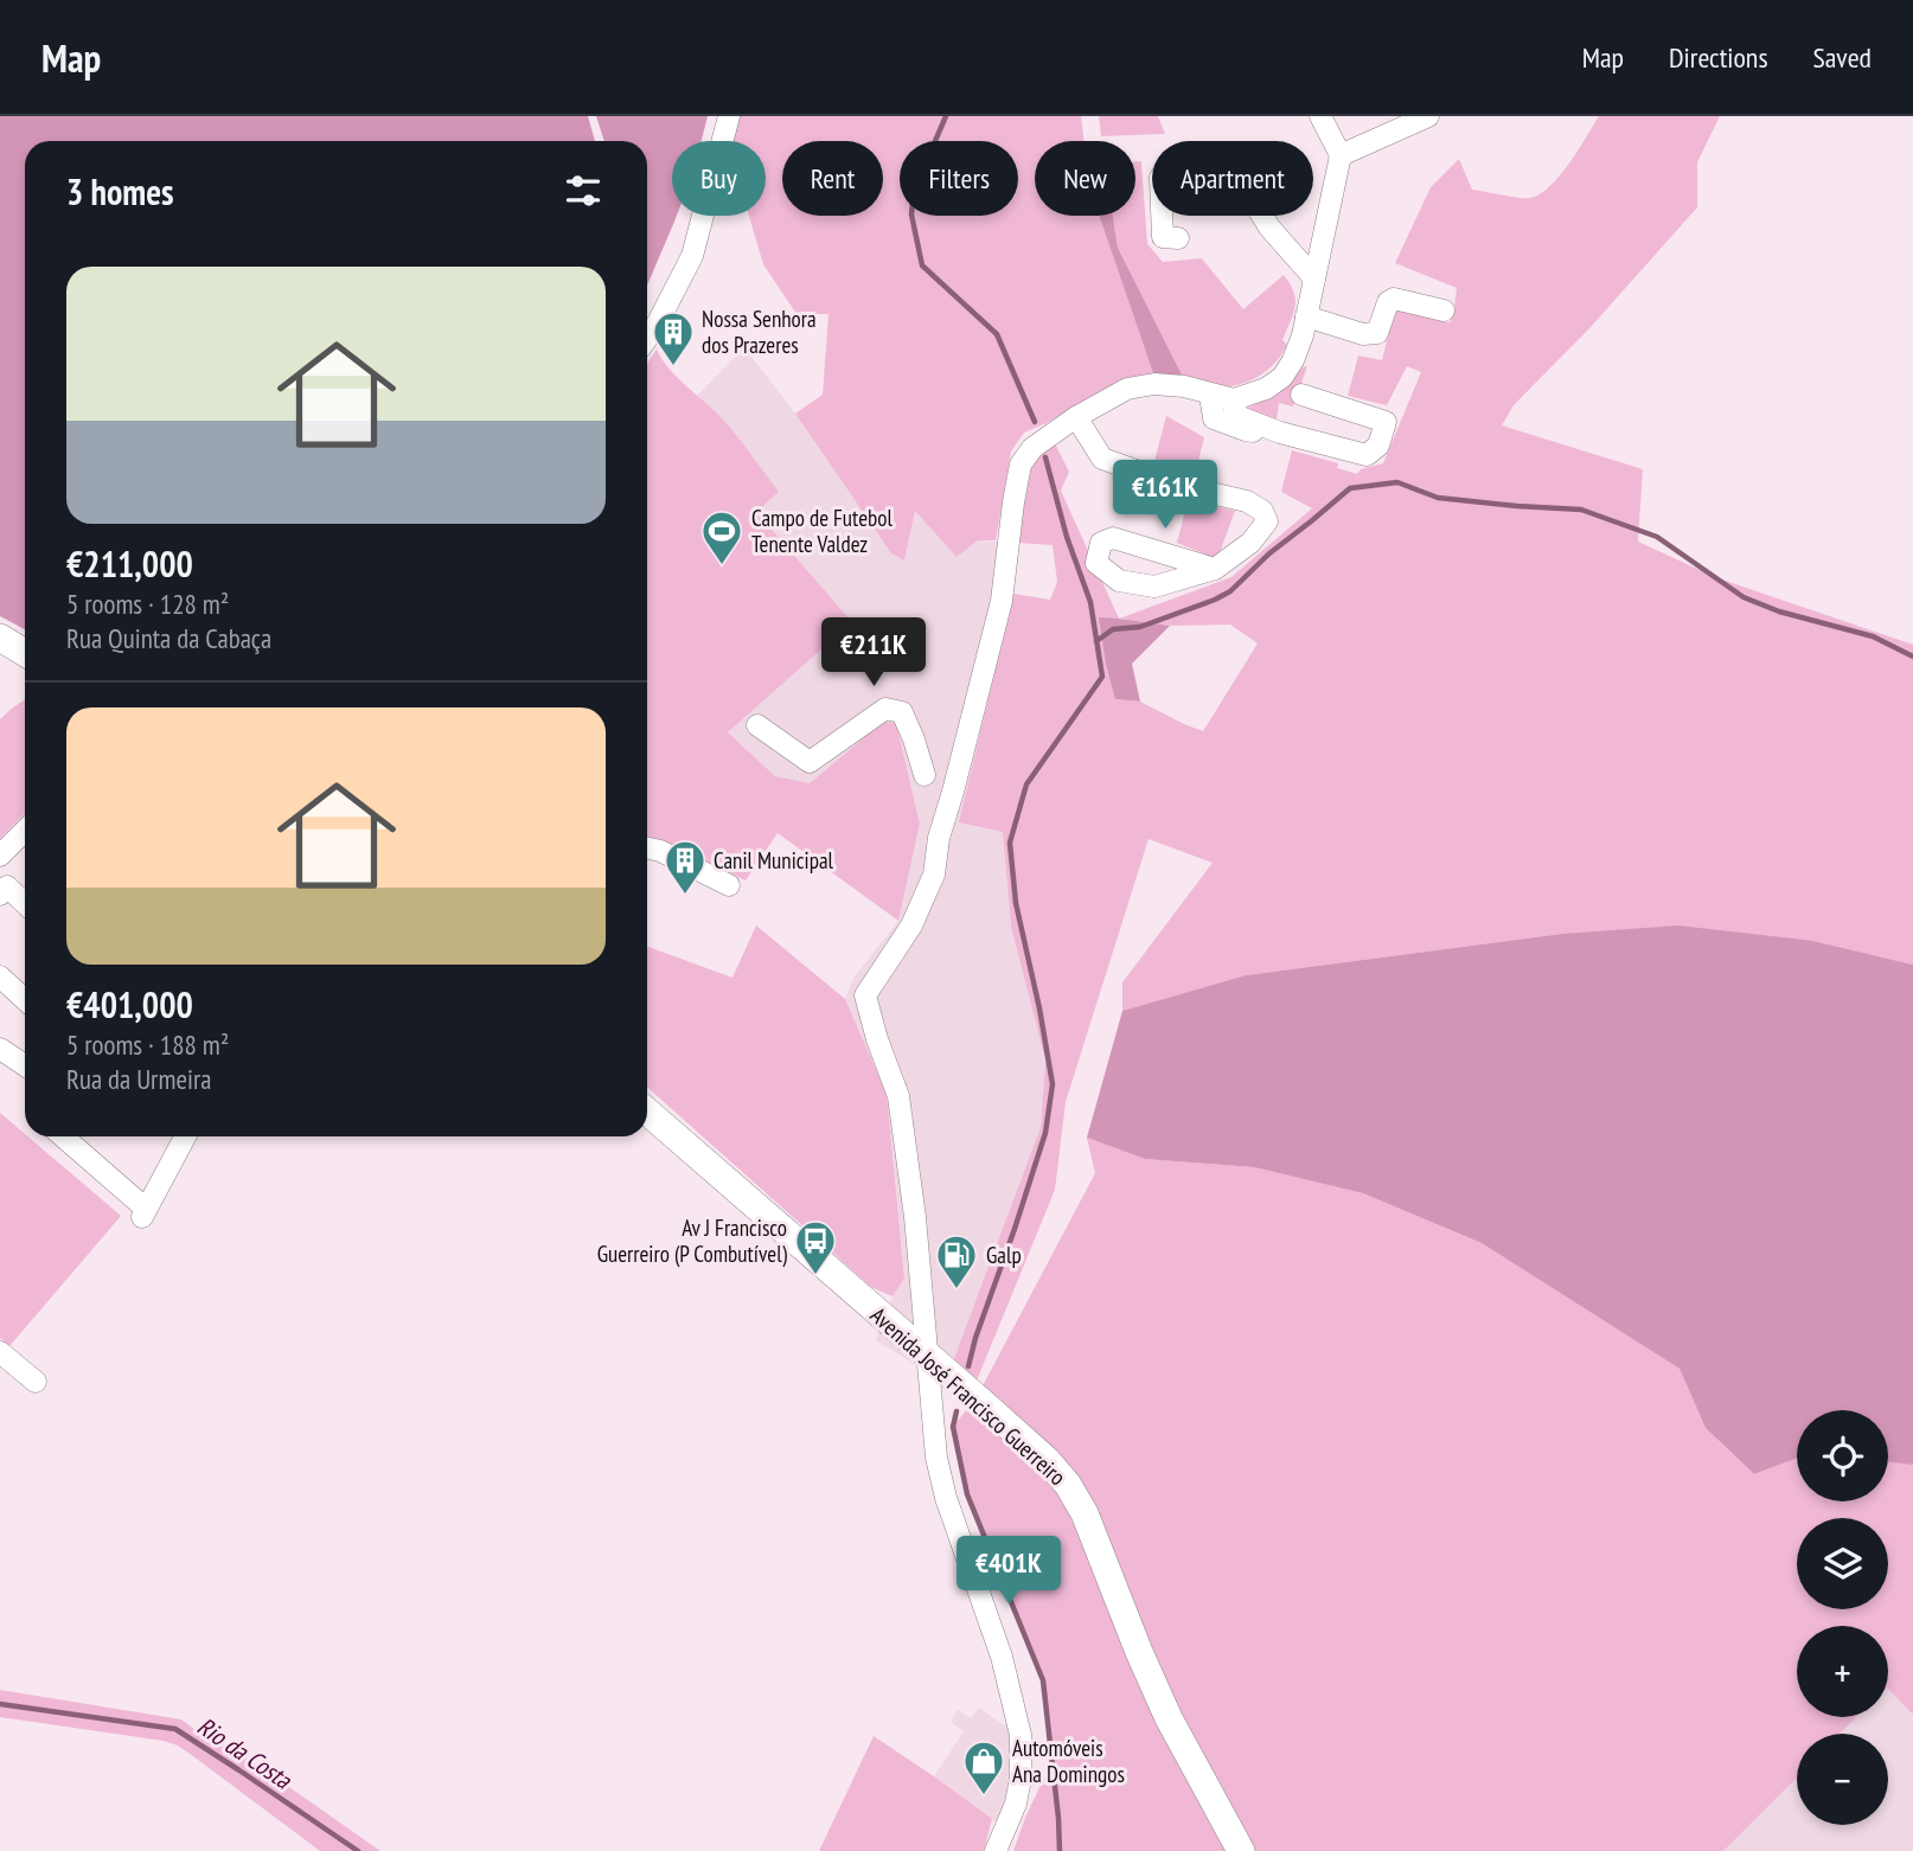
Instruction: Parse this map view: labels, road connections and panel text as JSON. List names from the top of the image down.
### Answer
{
  "streets": {
    "main road": ["Avenida José Francisco Guerreiro"]
  },
  "water": ["Rio da Costa"],
  "places": {
    "building": ["Nossa Senhora dos Prazeres", "Canil Municipal"],
    "sports": ["Campo de Futebol Tenente Valdez"],
    "bus stop": ["Av J Francisco Guerreiro (P Combutível)"],
    "fuel station": ["Galp"],
    "shop": ["Automóveis Ana Domingos"]
  },
  "page": {
    "header": "Map",
    "nav": ["Map", "Directions", "Saved"],
    "chip": [
      "Buy",
      "Rent",
      "Filters",
      "New",
      "Apartment"
    ],
    "heading": "3 homes",
    "list": [
      {
        "name": "€211,000",
        "note": "5 rooms · 128 m² · Rua Quinta da Cabaça"
      },
      {
        "name": "€401,000",
        "note": "5 rooms · 188 m² · Rua da Urmeira"
      }
    ],
    "price": ["€161K", "€211K", "€401K"],
    "map_buttons": ["+", "−"]
  }
}
